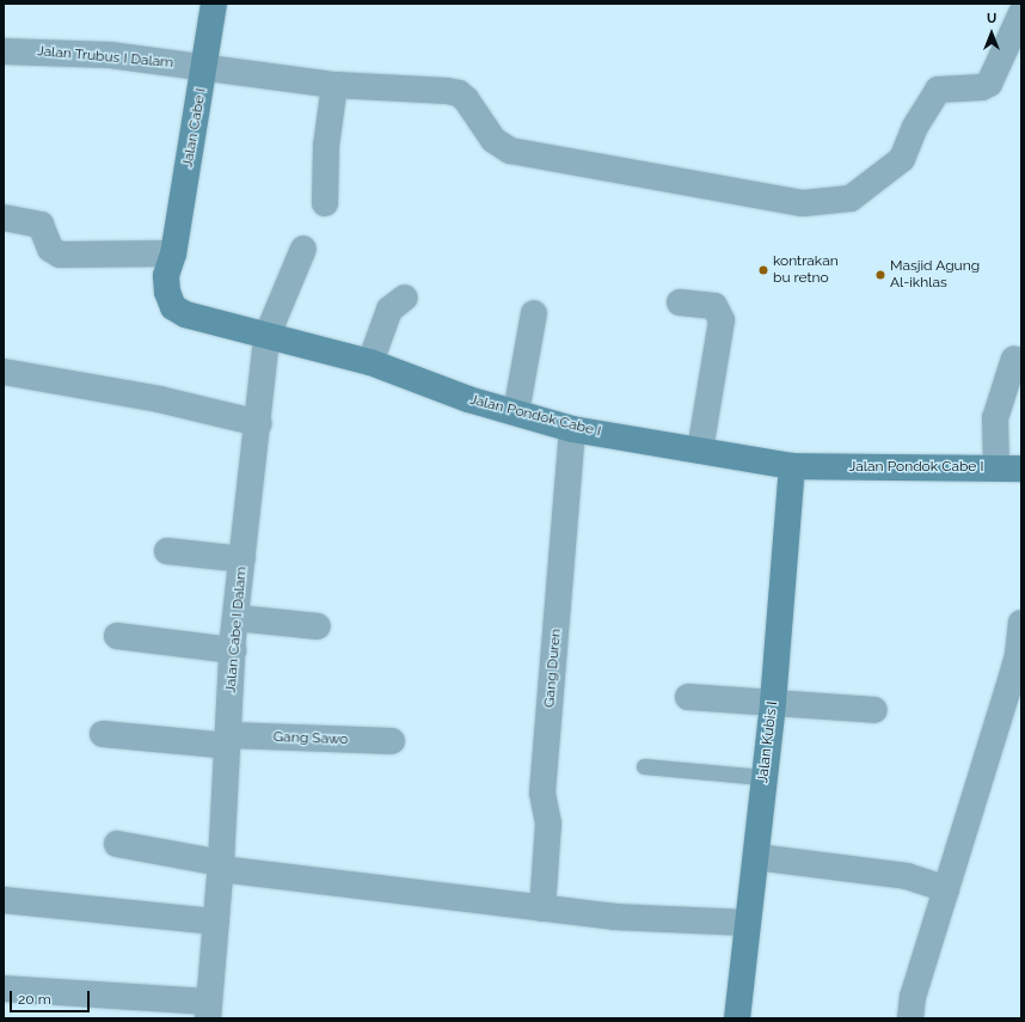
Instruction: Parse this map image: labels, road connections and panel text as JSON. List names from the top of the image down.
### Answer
{
  "streets": {
    "street": [
      "Jalan Trubus I Dalam",
      "Jalan Cabe I",
      "Jalan Pondok Cabe I",
      "Jalan Cabe I Dalam",
      "Gang Duren",
      "Gang Sawo",
      "Jalan Kubis I"
    ]
  },
  "crossings": [
    ["Jalan Trubus I Dalam", "Jalan Cabe I"],
    ["Jalan Cabe I", "Jalan Pondok Cabe I"],
    ["Jalan Pondok Cabe I", "Jalan Cabe I Dalam"],
    ["Jalan Pondok Cabe I", "Gang Duren"],
    ["Jalan Pondok Cabe I", "Jalan Kubis I"],
    ["Jalan Cabe I Dalam", "Gang Sawo"]
  ],
  "places": ["kontrakan bu retno", "Masjid Agung Al-ikhlas"],
  "scale_bar": "20 m",
  "north": "top"
}
